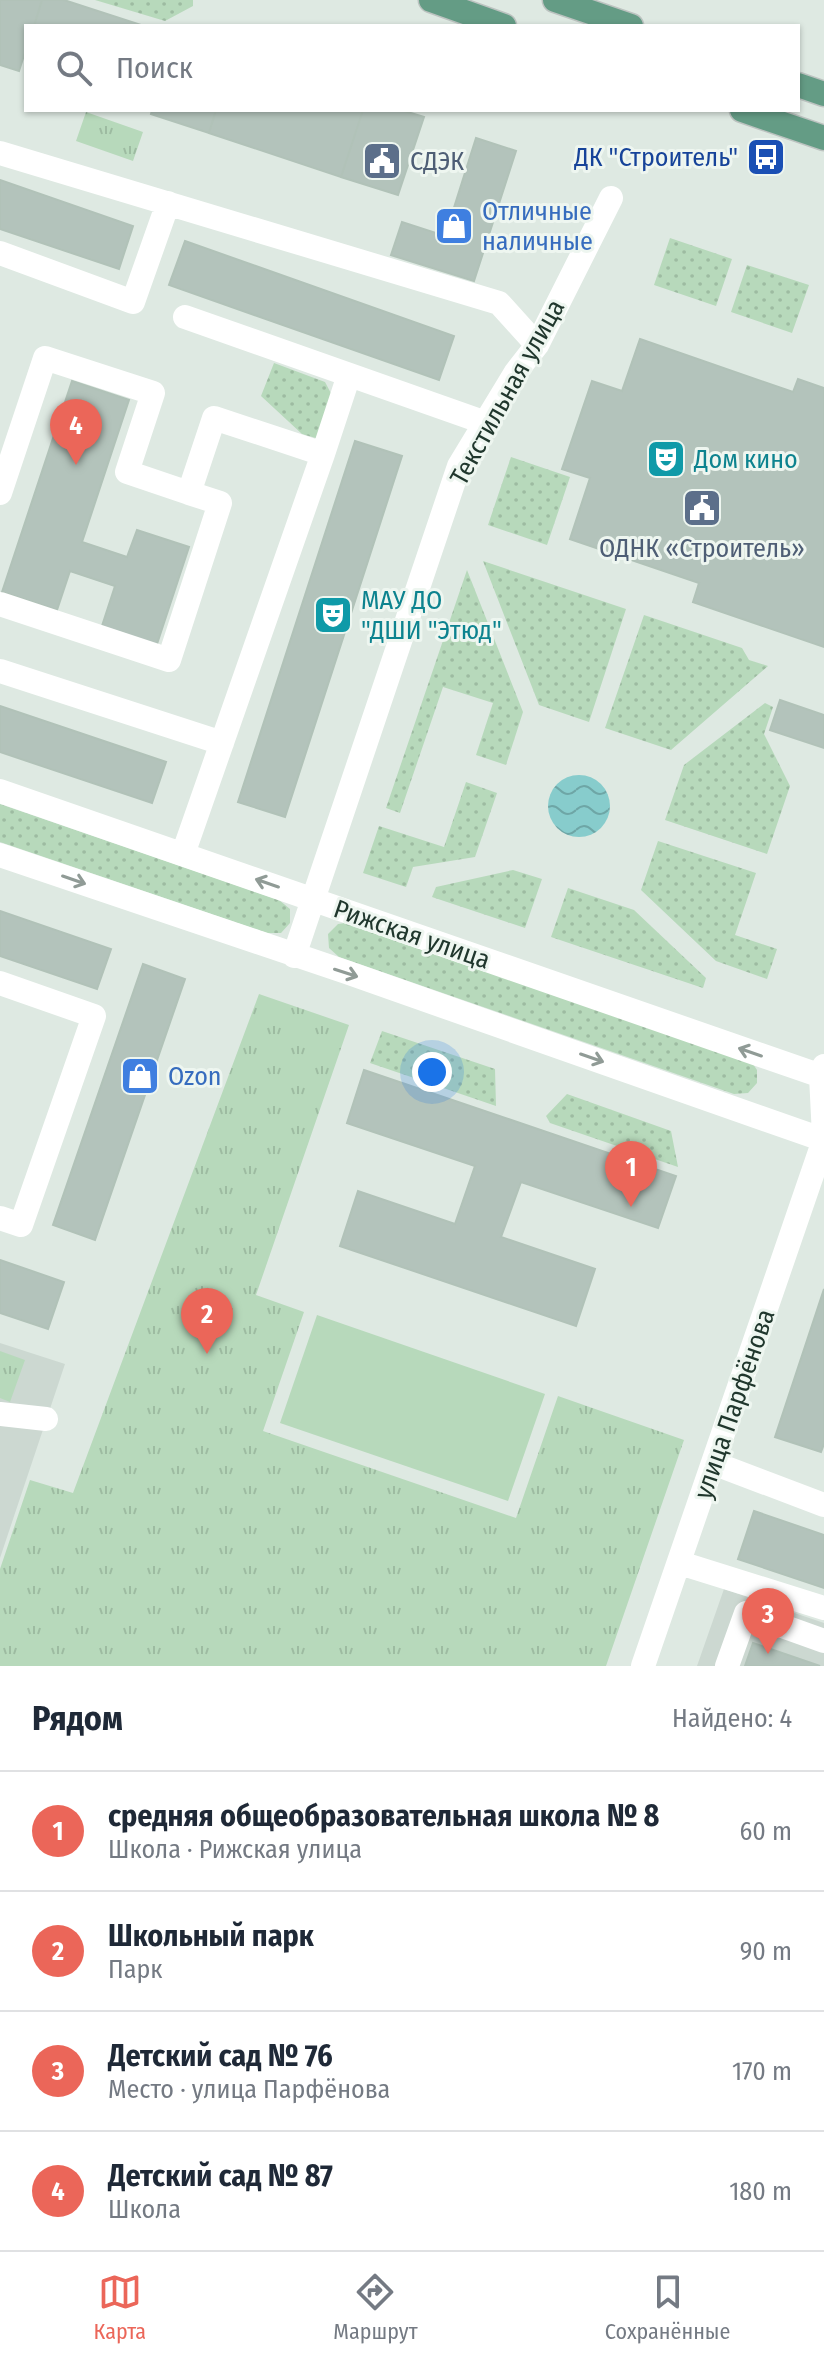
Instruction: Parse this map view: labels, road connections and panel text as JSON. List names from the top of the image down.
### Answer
{
  "streets": {
    "street": ["Текстильная улица", "Рижская улица", "улица Парфёнова"]
  },
  "crossings": [
    ["Текстильная улица", "Рижская улица"],
    ["Рижская улица", "улица Парфёнова"]
  ],
  "places": {
    "bus stop": ["ДК \"Строитель\""],
    "public building": ["СДЭК", "ОДНК «Строитель»"],
    "shop": ["Отличные наличные", "Ozon"],
    "theatre": ["Дом кино", "МАУ ДО \"ДШИ \"Этюд\""]
  },
  "page": {
    "search": "Поиск",
    "pins": [
      "4",
      "1",
      "2",
      "3"
    ],
    "heading": ["Рядом", "Найдено: 4"],
    "list": [
      {
        "mark": "1",
        "name": "средняя общеобразовательная школа № 8",
        "note": "Школа · Рижская улица",
        "value": "60 m"
      },
      {
        "mark": "2",
        "name": "Школьный парк",
        "note": "Парк",
        "value": "90 m"
      },
      {
        "mark": "3",
        "name": "Детский сад № 76",
        "note": "Место · улица Парфёнова",
        "value": "170 m"
      },
      {
        "mark": "4",
        "name": "Детский сад № 87",
        "note": "Школа",
        "value": "180 m"
      }
    ],
    "nav": ["Карта", "Маршрут", "Сохранённые"]
  }
}
